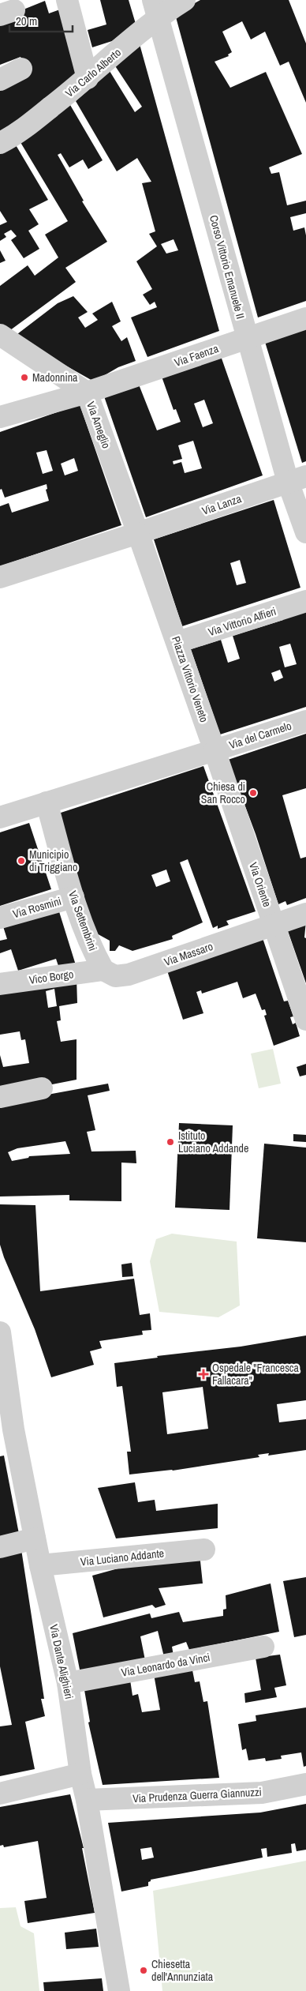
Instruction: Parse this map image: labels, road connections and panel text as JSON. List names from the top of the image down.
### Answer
{
  "streets": {
    "street": [
      "Via Carlo Alberto",
      "Corso Vittorio Emanuele II",
      "Via Faenza",
      "Via Ameglio",
      "Via Lanza",
      "Via Vittorio Alfieri",
      "Piazza Vittorio Veneto",
      "Via del Carmelo",
      "Via Oriente",
      "Via Rosmini",
      "Via Settembrini",
      "Via Massaro",
      "Vico Borgo",
      "Via Luciano Addante",
      "Via Dante Alighieri",
      "Via Leonardo da Vinci",
      "Via Prudenza Guerra Giannuzzi"
    ]
  },
  "crossings": [
    ["Via Carlo Alberto", "Corso Vittorio Emanuele II"],
    ["Corso Vittorio Emanuele II", "Via Faenza"],
    ["Corso Vittorio Emanuele II", "Via Lanza"],
    ["Via Faenza", "Via Ameglio"],
    ["Via Ameglio", "Via Lanza"],
    ["Via Ameglio", "Piazza Vittorio Veneto"],
    ["Via Lanza", "Piazza Vittorio Veneto"],
    ["Via Vittorio Alfieri", "Piazza Vittorio Veneto"],
    ["Piazza Vittorio Veneto", "Via del Carmelo"],
    ["Piazza Vittorio Veneto", "Via Oriente"],
    ["Via del Carmelo", "Via Oriente"],
    ["Via Oriente", "Via Massaro"],
    ["Via Rosmini", "Via Settembrini"],
    ["Via Settembrini", "Via Massaro"],
    ["Via Settembrini", "Vico Borgo"],
    ["Via Massaro", "Vico Borgo"],
    ["Via Luciano Addante", "Via Dante Alighieri"],
    ["Via Dante Alighieri", "Via Leonardo da Vinci"],
    ["Via Dante Alighieri", "Via Prudenza Guerra Giannuzzi"]
  ],
  "places": {
    "other": [
      "Madonnina",
      "Chiesa di San Rocco",
      "Municipio di Triggiano",
      "Istituto Luciano Addande",
      "Chiesetta dell'Annunziata"
    ],
    "health": ["Ospedale \"Francesca Fallacara\""]
  },
  "scale_bar": "20 m"
}
